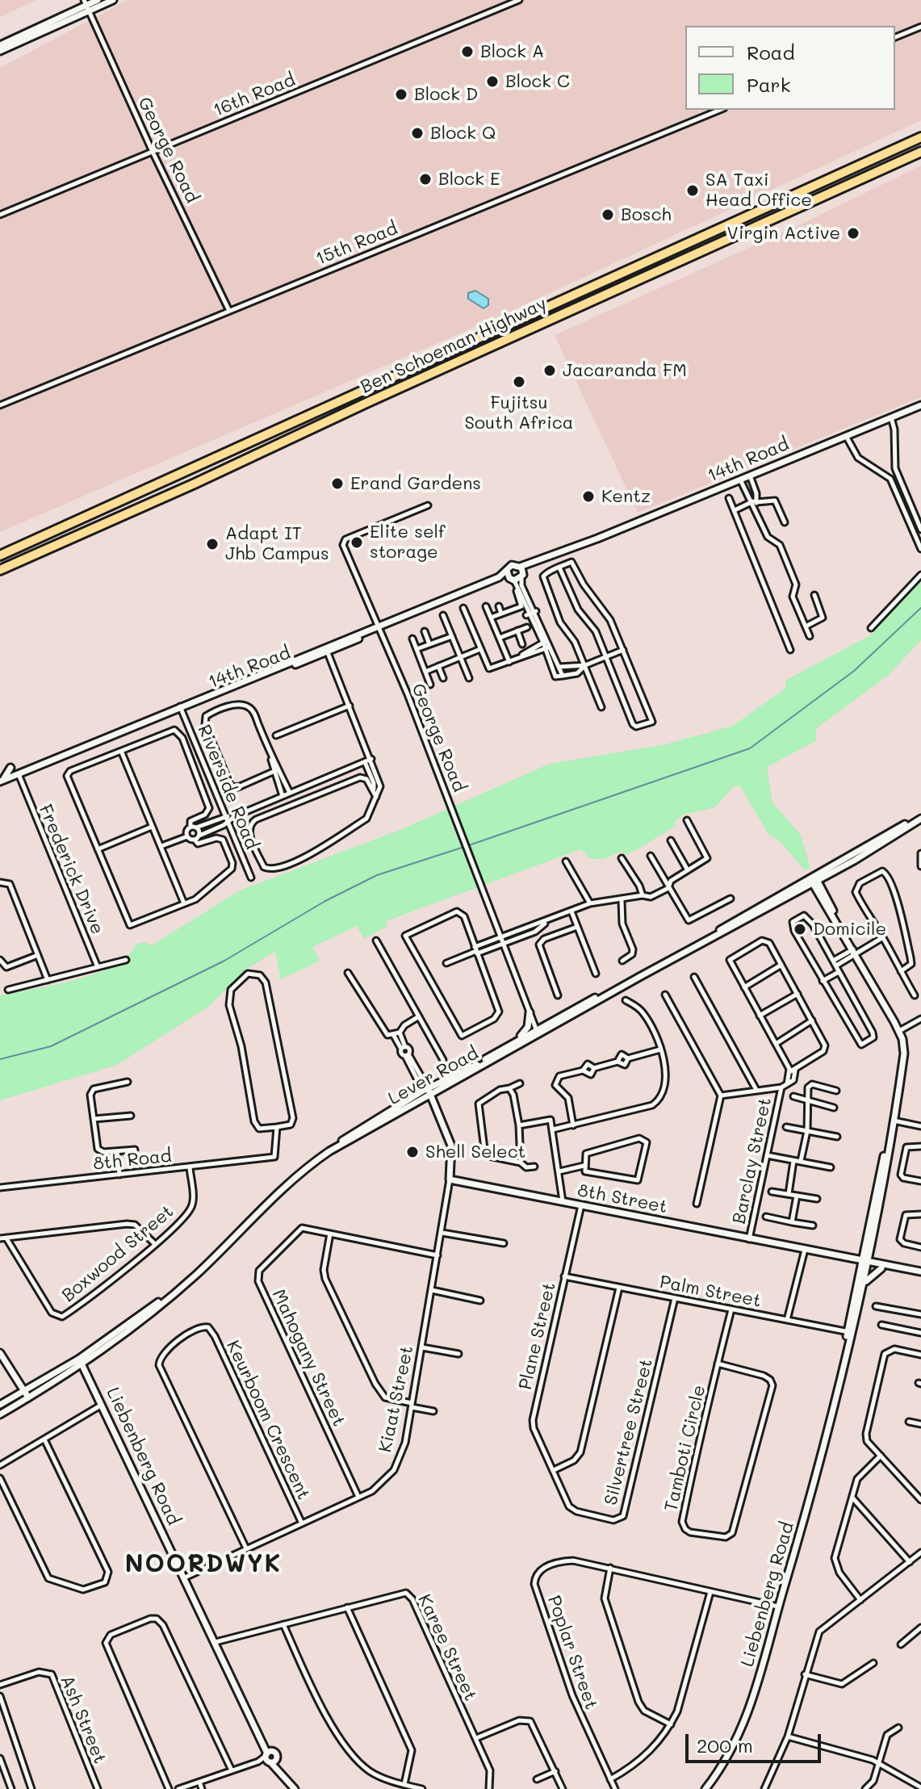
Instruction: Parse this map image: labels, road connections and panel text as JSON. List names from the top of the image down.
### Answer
{
  "streets": {
    "highway": ["Ben Schoeman Highway"],
    "street": [
      "16th Road",
      "George Road",
      "15th Road",
      "14th Road",
      "Riverside Road",
      "Frederick Drive",
      "Lever Road",
      "8th Road",
      "Barclay Street",
      "8th Street",
      "Boxwood Street",
      "Palm Street",
      "Plane Street",
      "Mahogany Street",
      "Kiaat Street",
      "Keurboom Crescent",
      "Silvertree Street",
      "Tamboti Circle",
      "Liebenberg Road",
      "Karee Street",
      "Poplar Street",
      "Ash Street"
    ]
  },
  "crossings": [
    ["16th Road", "George Road"],
    ["George Road", "15th Road"],
    ["George Road", "14th Road"],
    ["George Road", "Lever Road"],
    ["14th Road", "Riverside Road"],
    ["14th Road", "Frederick Drive"],
    ["Lever Road", "Kiaat Street"],
    ["Lever Road", "Liebenberg Road"],
    ["8th Road", "Boxwood Street"],
    ["Barclay Street", "8th Street"],
    ["8th Street", "Plane Street"],
    ["8th Street", "Kiaat Street"],
    ["8th Street", "Liebenberg Road"],
    ["Palm Street", "Plane Street"],
    ["Palm Street", "Silvertree Street"],
    ["Palm Street", "Tamboti Circle"],
    ["Palm Street", "Liebenberg Road"],
    ["Plane Street", "Silvertree Street"],
    ["Mahogany Street", "Kiaat Street"],
    ["Kiaat Street", "Keurboom Crescent"],
    ["Kiaat Street", "Liebenberg Road"],
    ["Liebenberg Road", "Karee Street"],
    ["Liebenberg Road", "Poplar Street"]
  ],
  "districts": ["NOORDWYK"],
  "places": [
    "Block A",
    "Block C",
    "Block D",
    "Block Q",
    "Block E",
    "SA Taxi Head Office",
    "Bosch",
    "Virgin Active",
    "Jacaranda FM",
    "Fujitsu South Africa",
    "Erand Gardens",
    "Kentz",
    "Elite self storage",
    "Adapt IT Jhb Campus",
    "Domicile",
    "Shell Select"
  ],
  "legend": ["Road", "Park"],
  "scale_bar": "200 m"
}
